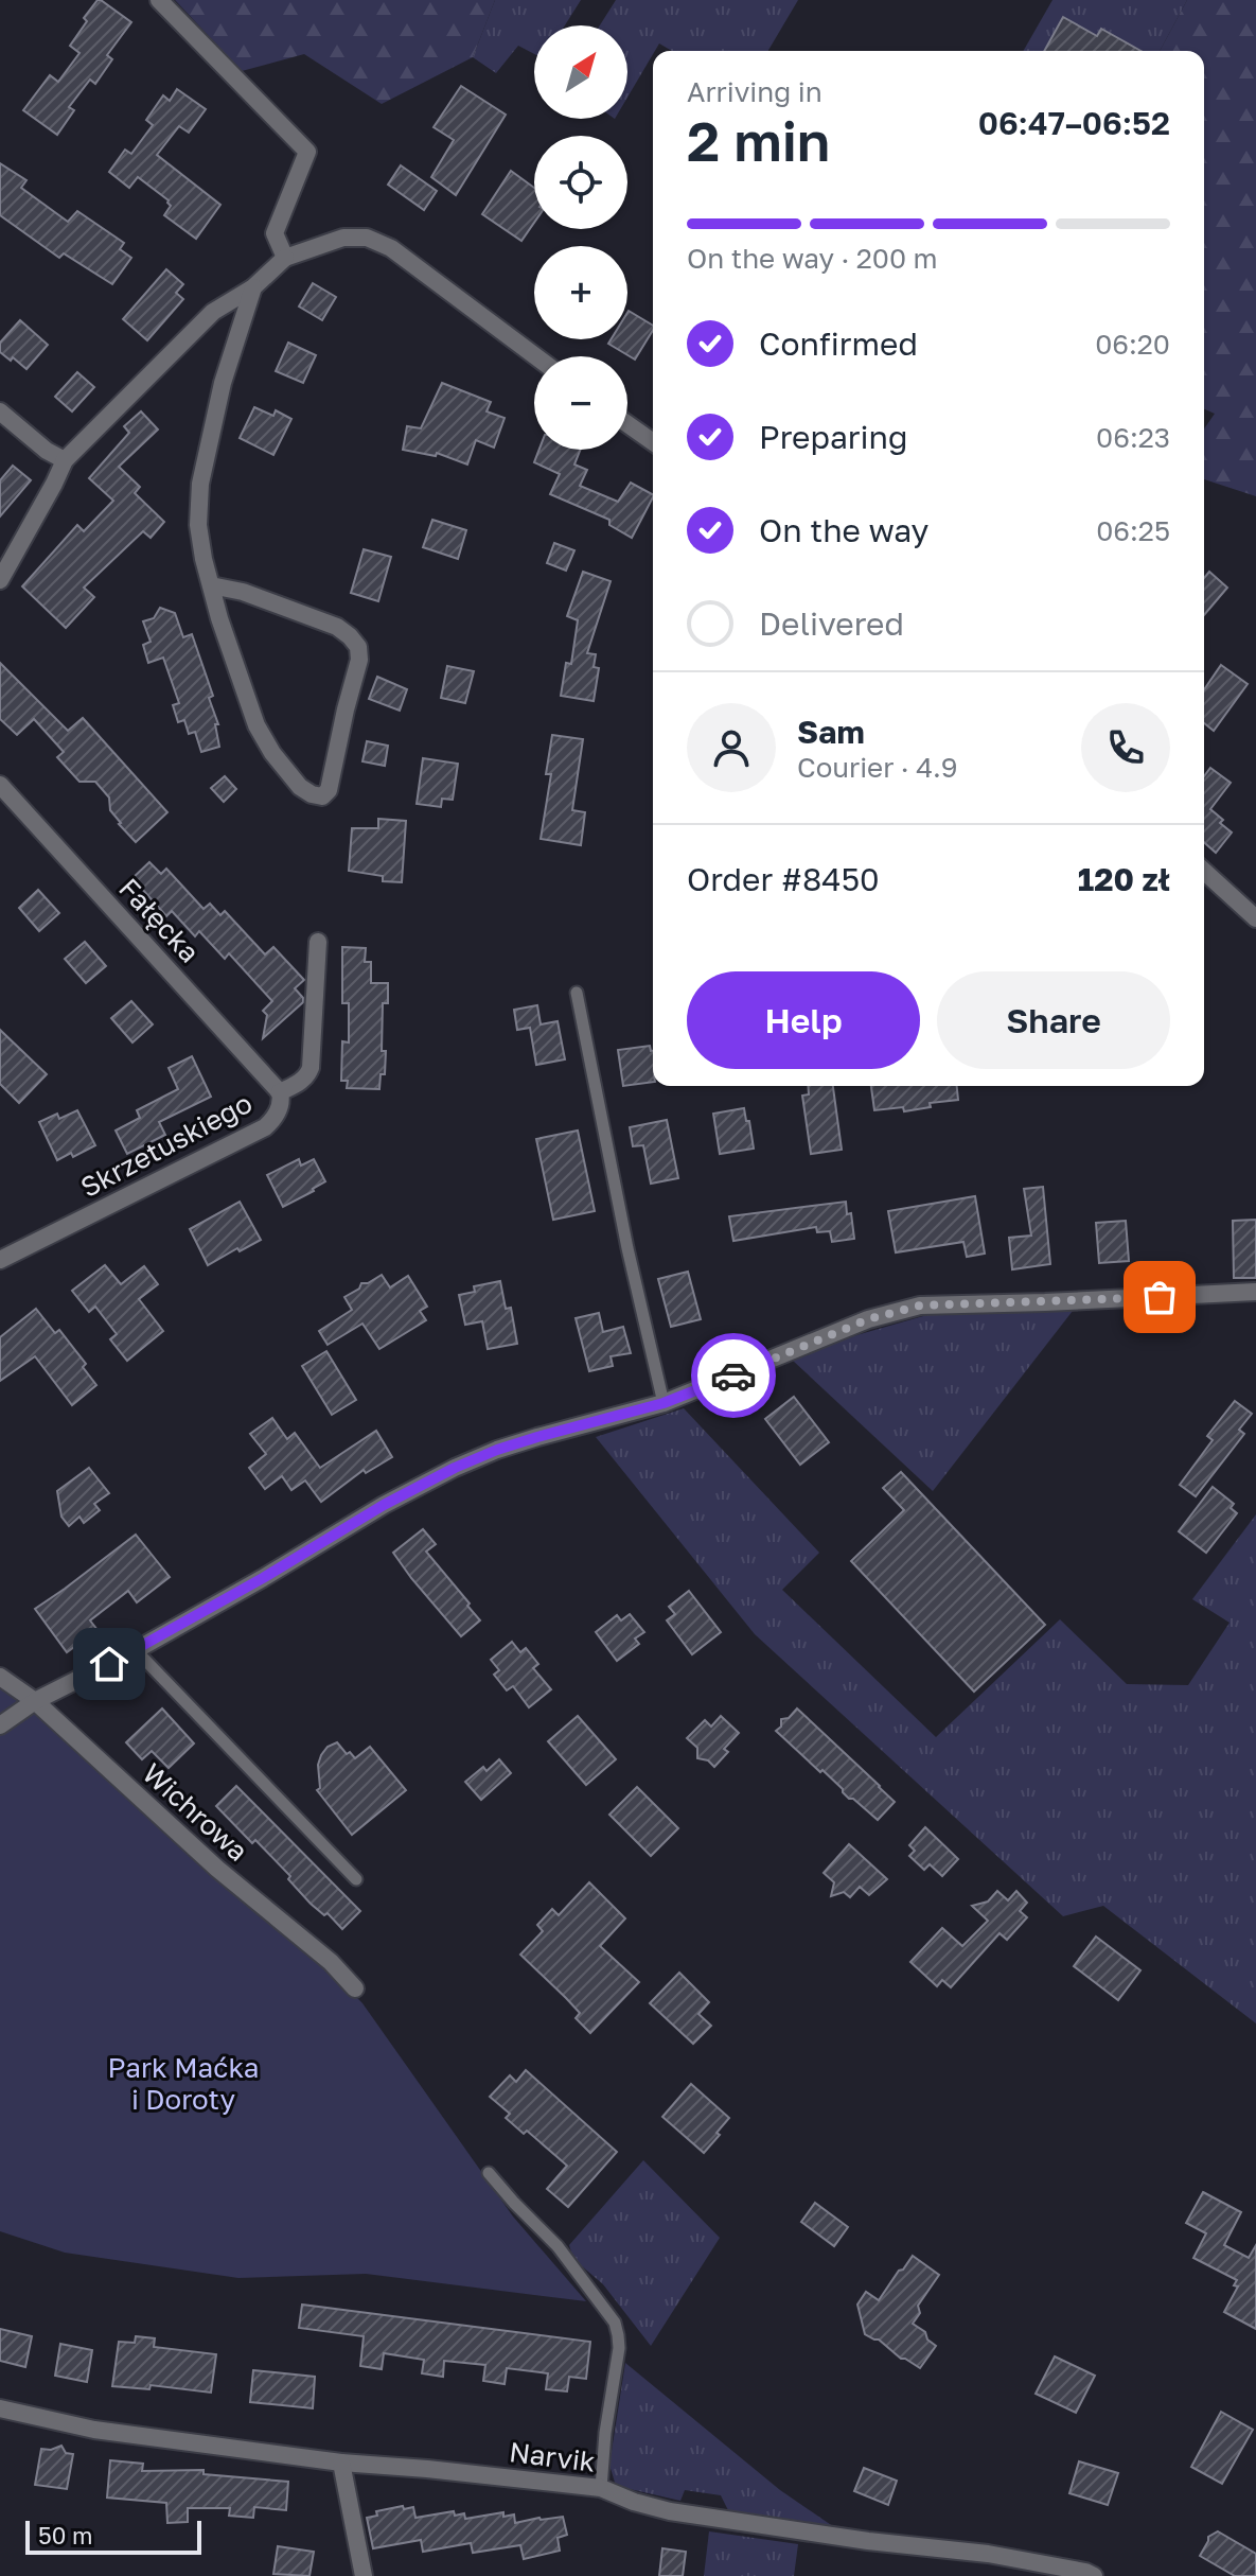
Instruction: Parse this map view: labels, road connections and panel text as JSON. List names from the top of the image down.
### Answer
{
  "streets": {
    "street": [
      "Fałęcka",
      "Skrzetuskiego",
      "Wichrowa",
      "Narvik"
    ]
  },
  "crossings": [
    ["Fałęcka", "Skrzetuskiego"]
  ],
  "parks": ["Park Maćka i Doroty"],
  "scale_bar": "50 m",
  "north": "top right",
  "page": {
    "map_buttons": ["+", "−"],
    "heading": ["2 min", "Arriving in", "06:47–06:52"],
    "panel": [
      "Sam",
      "Courier · 4.9",
      "Order #8450",
      "120 zł"
    ],
    "bar": "On the way · 200 m",
    "list": [
      ["Confirmed", "06:20"],
      ["Preparing", "06:23"],
      ["On the way", "06:25"],
      "Delivered"
    ],
    "buttons": ["Help", "Share"],
    "scale": "50 m"
  }
}
